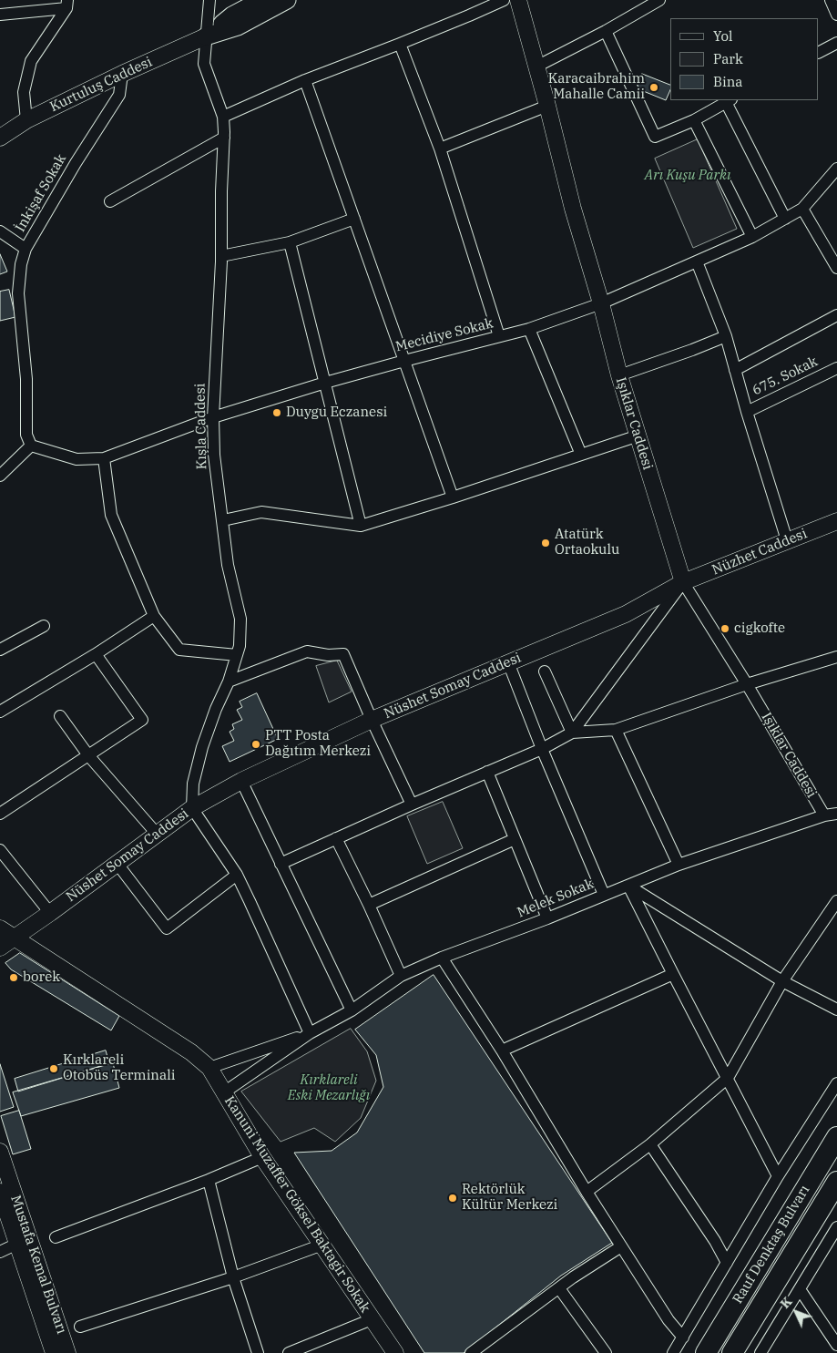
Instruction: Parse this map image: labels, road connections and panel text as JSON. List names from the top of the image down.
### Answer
{
  "streets": {
    "highway": ["Rauf Denktaş Bulvarı"],
    "main road": ["Kurtuluş Caddesi"],
    "street": [
      "İnkişaf Sokak",
      "Mecidiye Sokak",
      "675. Sokak",
      "Işıklar Caddesi",
      "Kışla Caddesi",
      "Nüzhet Caddesi",
      "Nüshet Somay Caddesi",
      "Melek Sokak",
      "Kanuni Muzaffer Göksel Baktagir Sokak",
      "Mustafa Kemal Bulvarı"
    ]
  },
  "crossings": [
    ["Kurtuluş Caddesi", "İnkişaf Sokak"],
    ["Kurtuluş Caddesi", "Kışla Caddesi"],
    ["İnkişaf Sokak", "Mecidiye Sokak"],
    ["Mecidiye Sokak", "Işıklar Caddesi"],
    ["Mecidiye Sokak", "Kışla Caddesi"],
    ["Işıklar Caddesi", "Nüzhet Caddesi"],
    ["Işıklar Caddesi", "Nüshet Somay Caddesi"],
    ["Işıklar Caddesi", "Melek Sokak"],
    ["Kışla Caddesi", "Nüshet Somay Caddesi"],
    ["Nüzhet Caddesi", "Nüshet Somay Caddesi"],
    ["Nüshet Somay Caddesi", "Kanuni Muzaffer Göksel Baktagir Sokak"],
    ["Melek Sokak", "Kanuni Muzaffer Göksel Baktagir Sokak"]
  ],
  "parks": ["Arı Kuşu Parkı", "Kırklareli Eski Mezarlığı"],
  "places": [
    "Karacaibrahim Mahalle Camii",
    "Duygu Eczanesi",
    "Atatürk Ortaokulu",
    "cigkofte",
    "PTT Posta Dağıtım Merkezi",
    "borek",
    "Kırklareli Otobüs Terminali",
    "Rektörlük Kültür Merkezi"
  ],
  "legend": ["Yol", "Park", "Bina"],
  "north": "top left"
}
